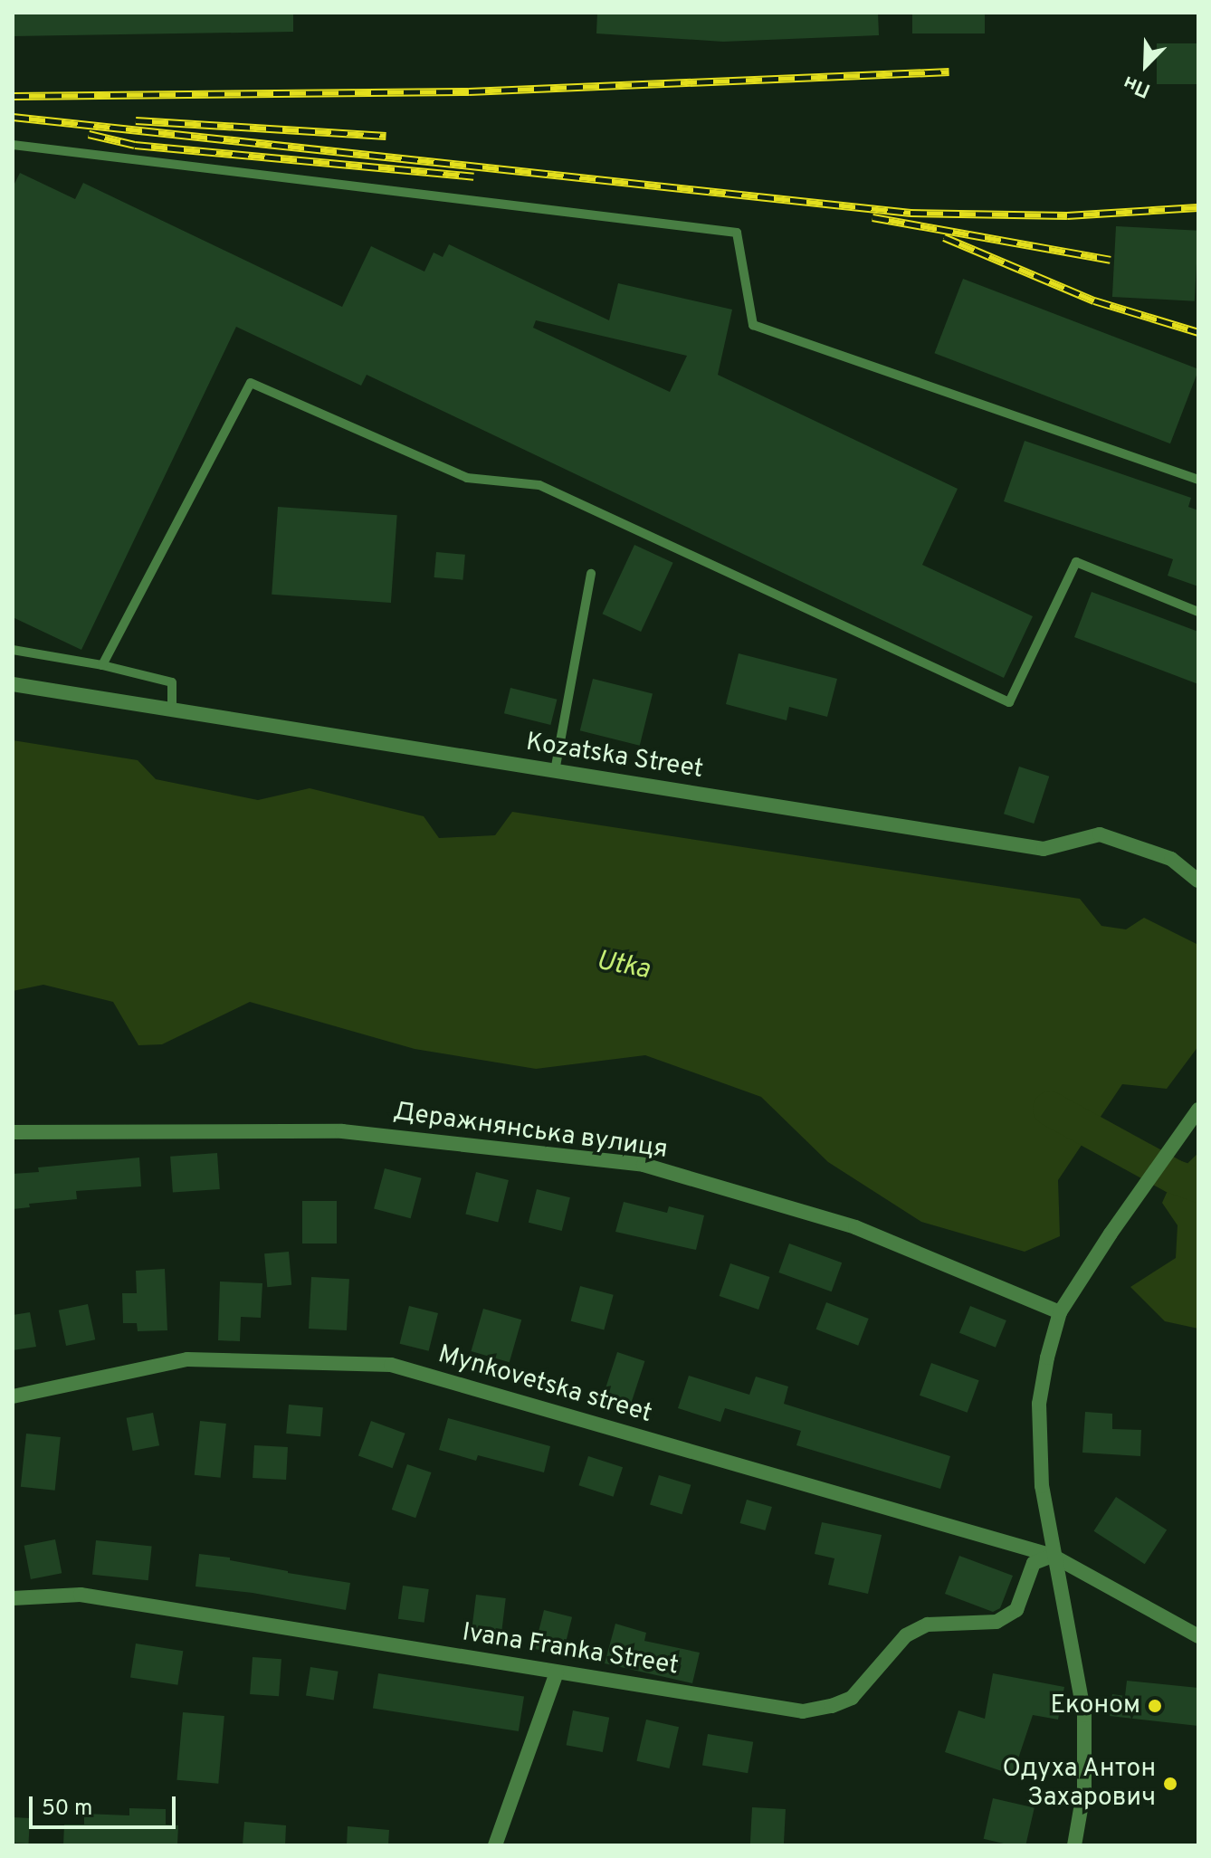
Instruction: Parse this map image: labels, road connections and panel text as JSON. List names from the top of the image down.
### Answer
{
  "streets": {
    "street": [
      "Kozatska Street",
      "Деражнянська вулиця",
      "Mynkovetska street",
      "Ivana Franka Street"
    ]
  },
  "crossings": [
    ["Mynkovetska street", "Ivana Franka Street"]
  ],
  "water": ["Utka"],
  "places": ["Економ", "Одуха Антон Захарович"],
  "scale_bar": "50 m",
  "north": "bottom left"
}
